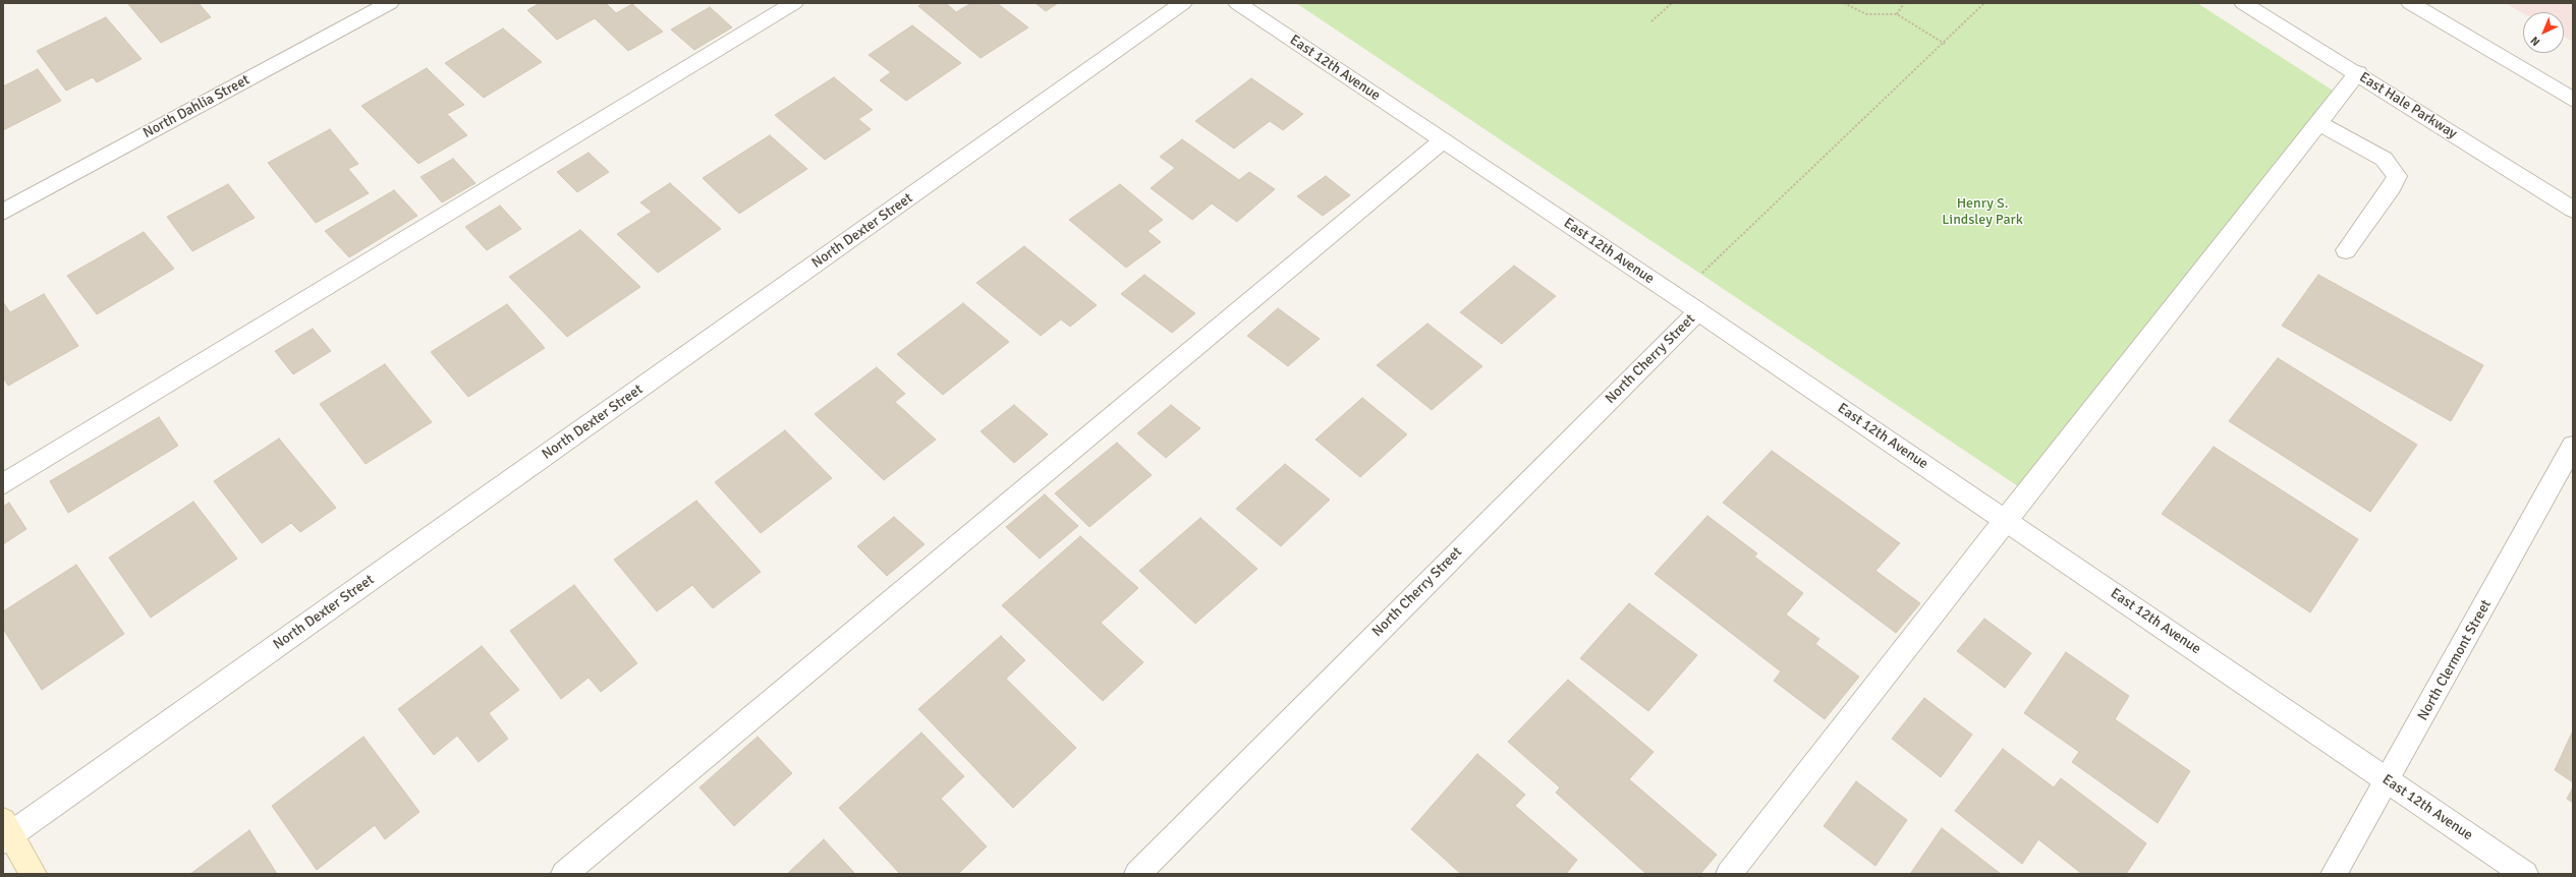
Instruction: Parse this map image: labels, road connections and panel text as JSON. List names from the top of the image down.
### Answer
{
  "streets": {
    "street": [
      "East 12th Avenue",
      "East Hale Parkway",
      "North Dahlia Street",
      "North Dexter Street",
      "North Cherry Street",
      "North Clermont Street"
    ]
  },
  "crossings": [
    ["East 12th Avenue", "North Cherry Street"],
    ["East 12th Avenue", "North Clermont Street"]
  ],
  "parks": ["Henry S. Lindsley Park"],
  "north": "bottom left"
}
